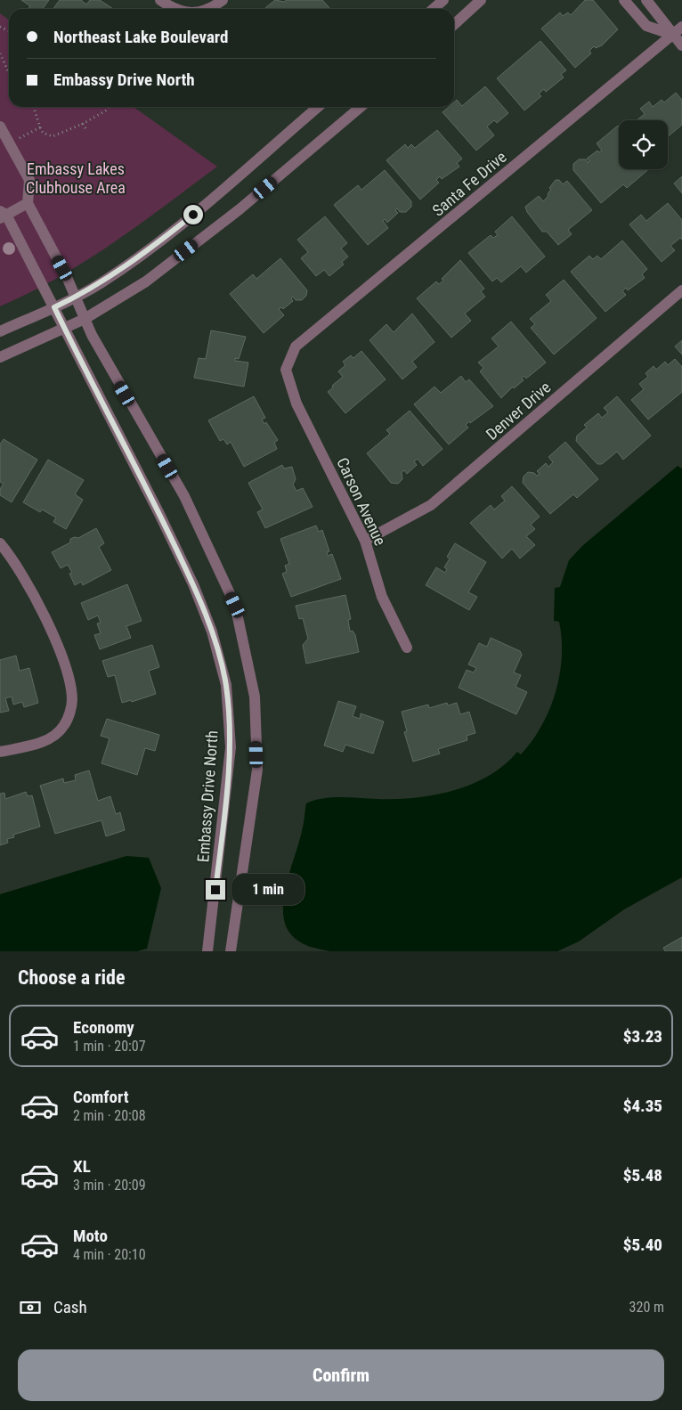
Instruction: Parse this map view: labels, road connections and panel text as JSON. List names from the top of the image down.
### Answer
{
  "streets": {
    "street": [
      "Santa Fe Drive",
      "Denver Drive",
      "Carson Avenue",
      "Embassy Drive North"
    ]
  },
  "crossings": [
    ["Santa Fe Drive", "Carson Avenue"],
    ["Denver Drive", "Carson Avenue"]
  ],
  "parks": ["Embassy Lakes Clubhouse Area"],
  "page": {
    "banner": ["Northeast Lake Boulevard", "Embassy Drive North"],
    "bubble": "1 min",
    "heading": "Choose a ride",
    "list": [
      {
        "name": "Economy",
        "note": "1 min · 20:07",
        "value": "$3.23"
      },
      {
        "name": "Comfort",
        "note": "2 min · 20:08",
        "value": "$4.35"
      },
      {
        "name": "XL",
        "note": "3 min · 20:09",
        "value": "$5.48"
      },
      {
        "name": "Moto",
        "note": "4 min · 20:10",
        "value": "$5.40"
      }
    ],
    "pay": ["Cash", "320 m"],
    "buttons": "Confirm"
  }
}
